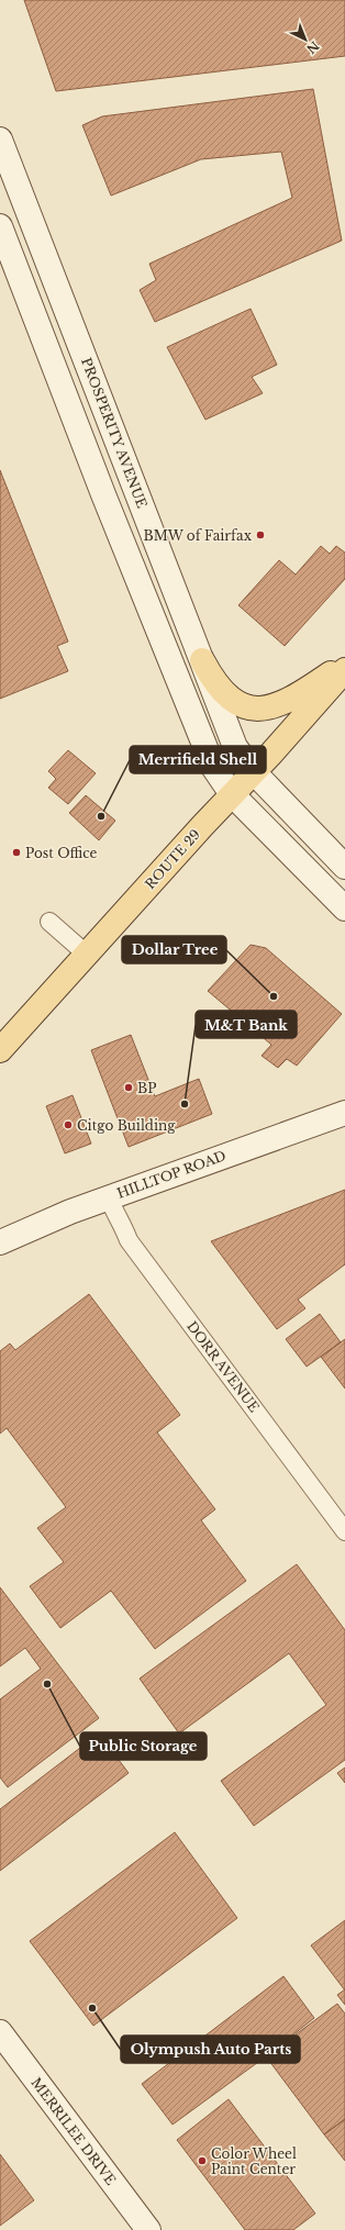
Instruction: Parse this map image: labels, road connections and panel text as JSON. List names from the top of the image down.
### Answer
{
  "streets": {
    "main road": [
      "PROSPERITY AVENUE",
      "ROUTE 29",
      "HILLTOP ROAD",
      "MERRILEE DRIVE"
    ],
    "street": ["DORR AVENUE"]
  },
  "crossings": [
    ["PROSPERITY AVENUE", "ROUTE 29"],
    ["HILLTOP ROAD", "DORR AVENUE"]
  ],
  "places": [
    "BMW of Fairfax",
    "Merrifield Shell",
    "Post Office",
    "Dollar Tree",
    "BP",
    "M&T Bank",
    "Citgo Building",
    "Public Storage",
    "Olympush Auto Parts",
    "Color Wheel Paint Center"
  ],
  "north": "bottom right"
}
